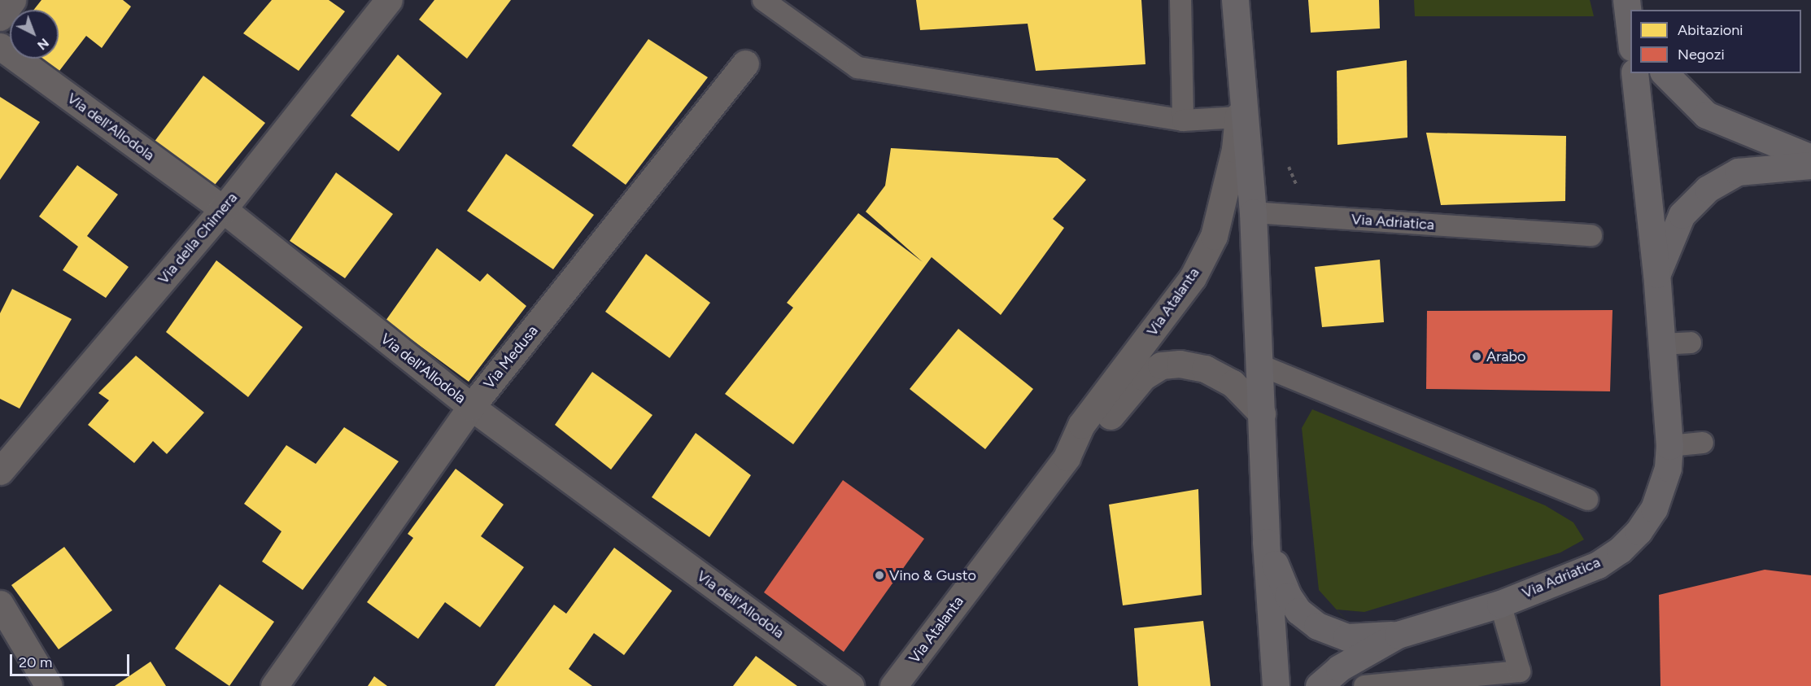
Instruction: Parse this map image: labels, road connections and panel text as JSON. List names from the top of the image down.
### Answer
{
  "streets": {
    "main road": ["Via Adriatica"],
    "street": [
      "Via dell'Allodola",
      "Via della Chimera",
      "Via Atalanta",
      "Via Medusa"
    ]
  },
  "crossings": [
    ["Via dell'Allodola", "Via della Chimera"],
    ["Via dell'Allodola", "Via Medusa"]
  ],
  "places": ["Arabo", "Vino & Gusto"],
  "legend": ["Abitazioni", "Negozi"],
  "scale_bar": "20 m",
  "north": "bottom right"
}
